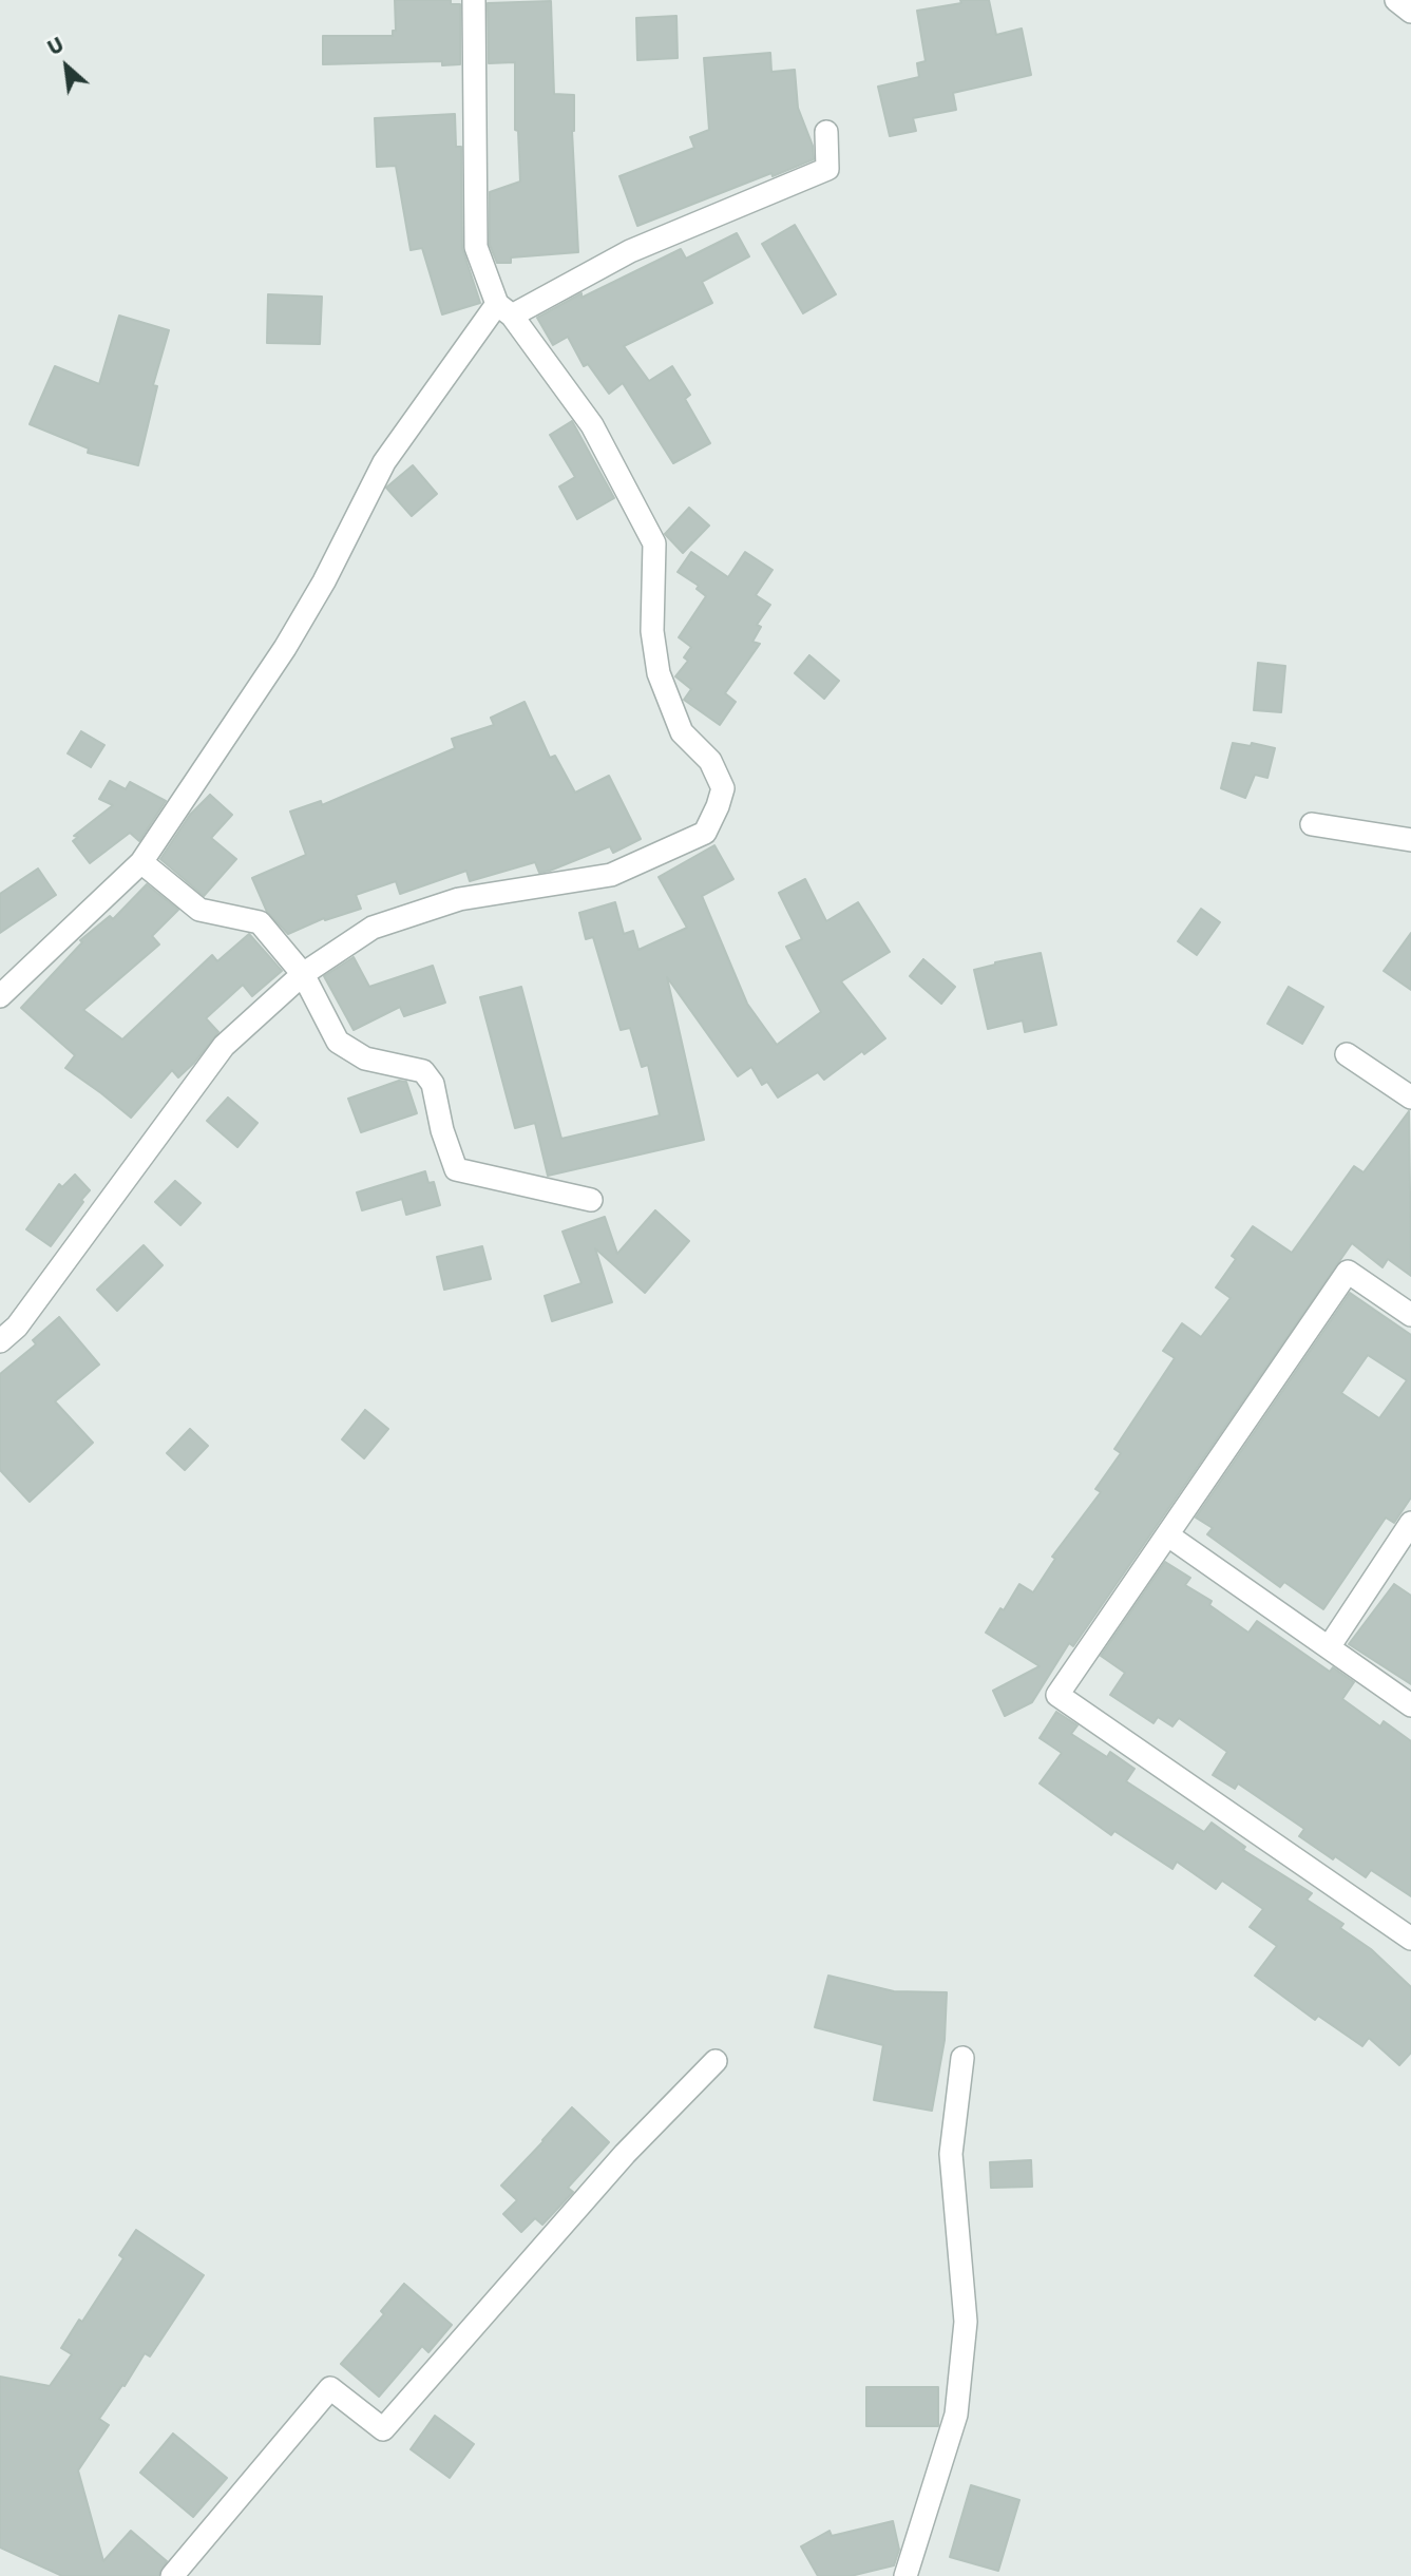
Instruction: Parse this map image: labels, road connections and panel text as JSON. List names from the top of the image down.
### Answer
{
  "north": "top left"
}
